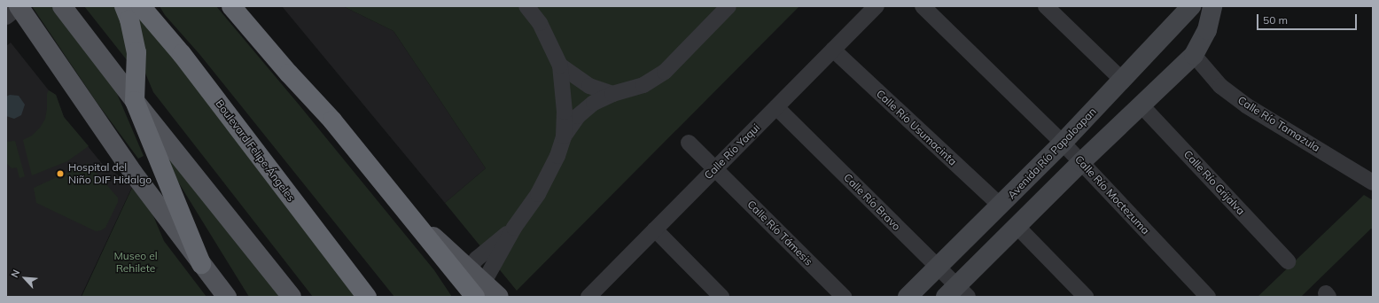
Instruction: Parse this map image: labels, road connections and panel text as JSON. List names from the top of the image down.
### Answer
{
  "streets": {
    "highway": ["Boulevard Felipe Ángeles"],
    "street": [
      "Calle Río Tamazula",
      "Calle Río Usumacinta",
      "Calle Río Yaqui",
      "Avenida Río Papaloapan",
      "Calle Río Grijalva",
      "Calle Río Moctezuma",
      "Calle Río Bravo",
      "Calle Río Támesis"
    ]
  },
  "crossings": [
    ["Calle Río Usumacinta", "Calle Río Yaqui"],
    ["Calle Río Usumacinta", "Avenida Río Papaloapan"],
    ["Calle Río Yaqui", "Calle Río Bravo"],
    ["Calle Río Yaqui", "Calle Río Támesis"],
    ["Avenida Río Papaloapan", "Calle Río Moctezuma"],
    ["Avenida Río Papaloapan", "Calle Río Bravo"]
  ],
  "parks": ["Museo el Rehilete"],
  "places": ["Hospital del Niño DIF Hidalgo"],
  "scale_bar": "50 m",
  "north": "top left"
}
